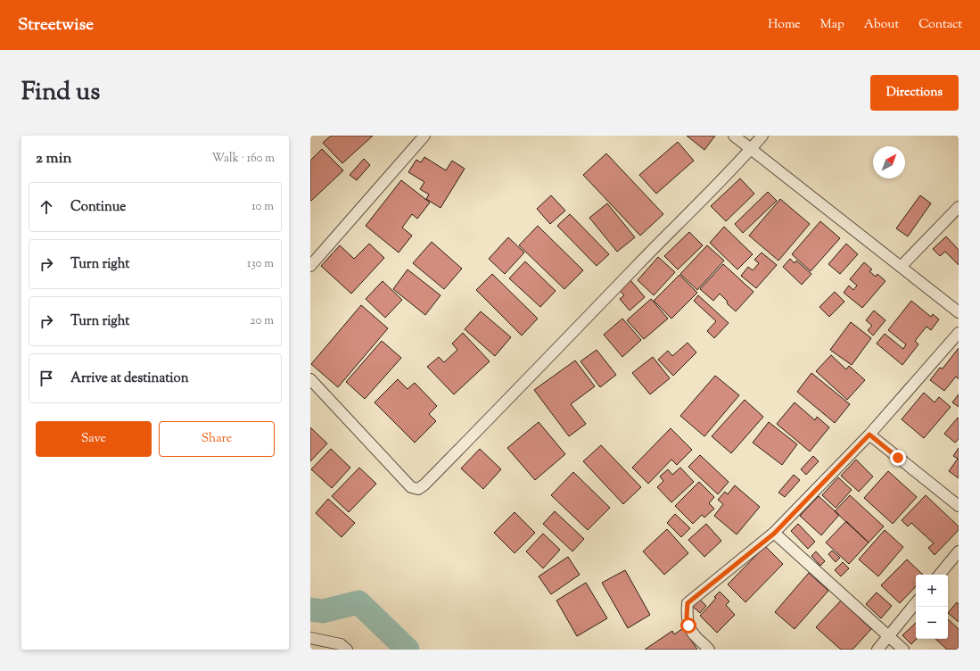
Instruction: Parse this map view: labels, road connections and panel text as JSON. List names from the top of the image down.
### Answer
{
  "north": "top right",
  "page": {
    "header": "Streetwise",
    "nav": [
      "Home",
      "Map",
      "About",
      "Contact"
    ],
    "title": "Find us",
    "buttons": [
      "Directions",
      ["Save", "Share"]
    ],
    "heading": ["2 min", "Walk · 160 m"],
    "list": [
      ["Continue", "10 m"],
      ["Turn right", "130 m"],
      ["Turn right", "20 m"],
      "Arrive at destination"
    ],
    "map_buttons": ["+", "−"]
  }
}
